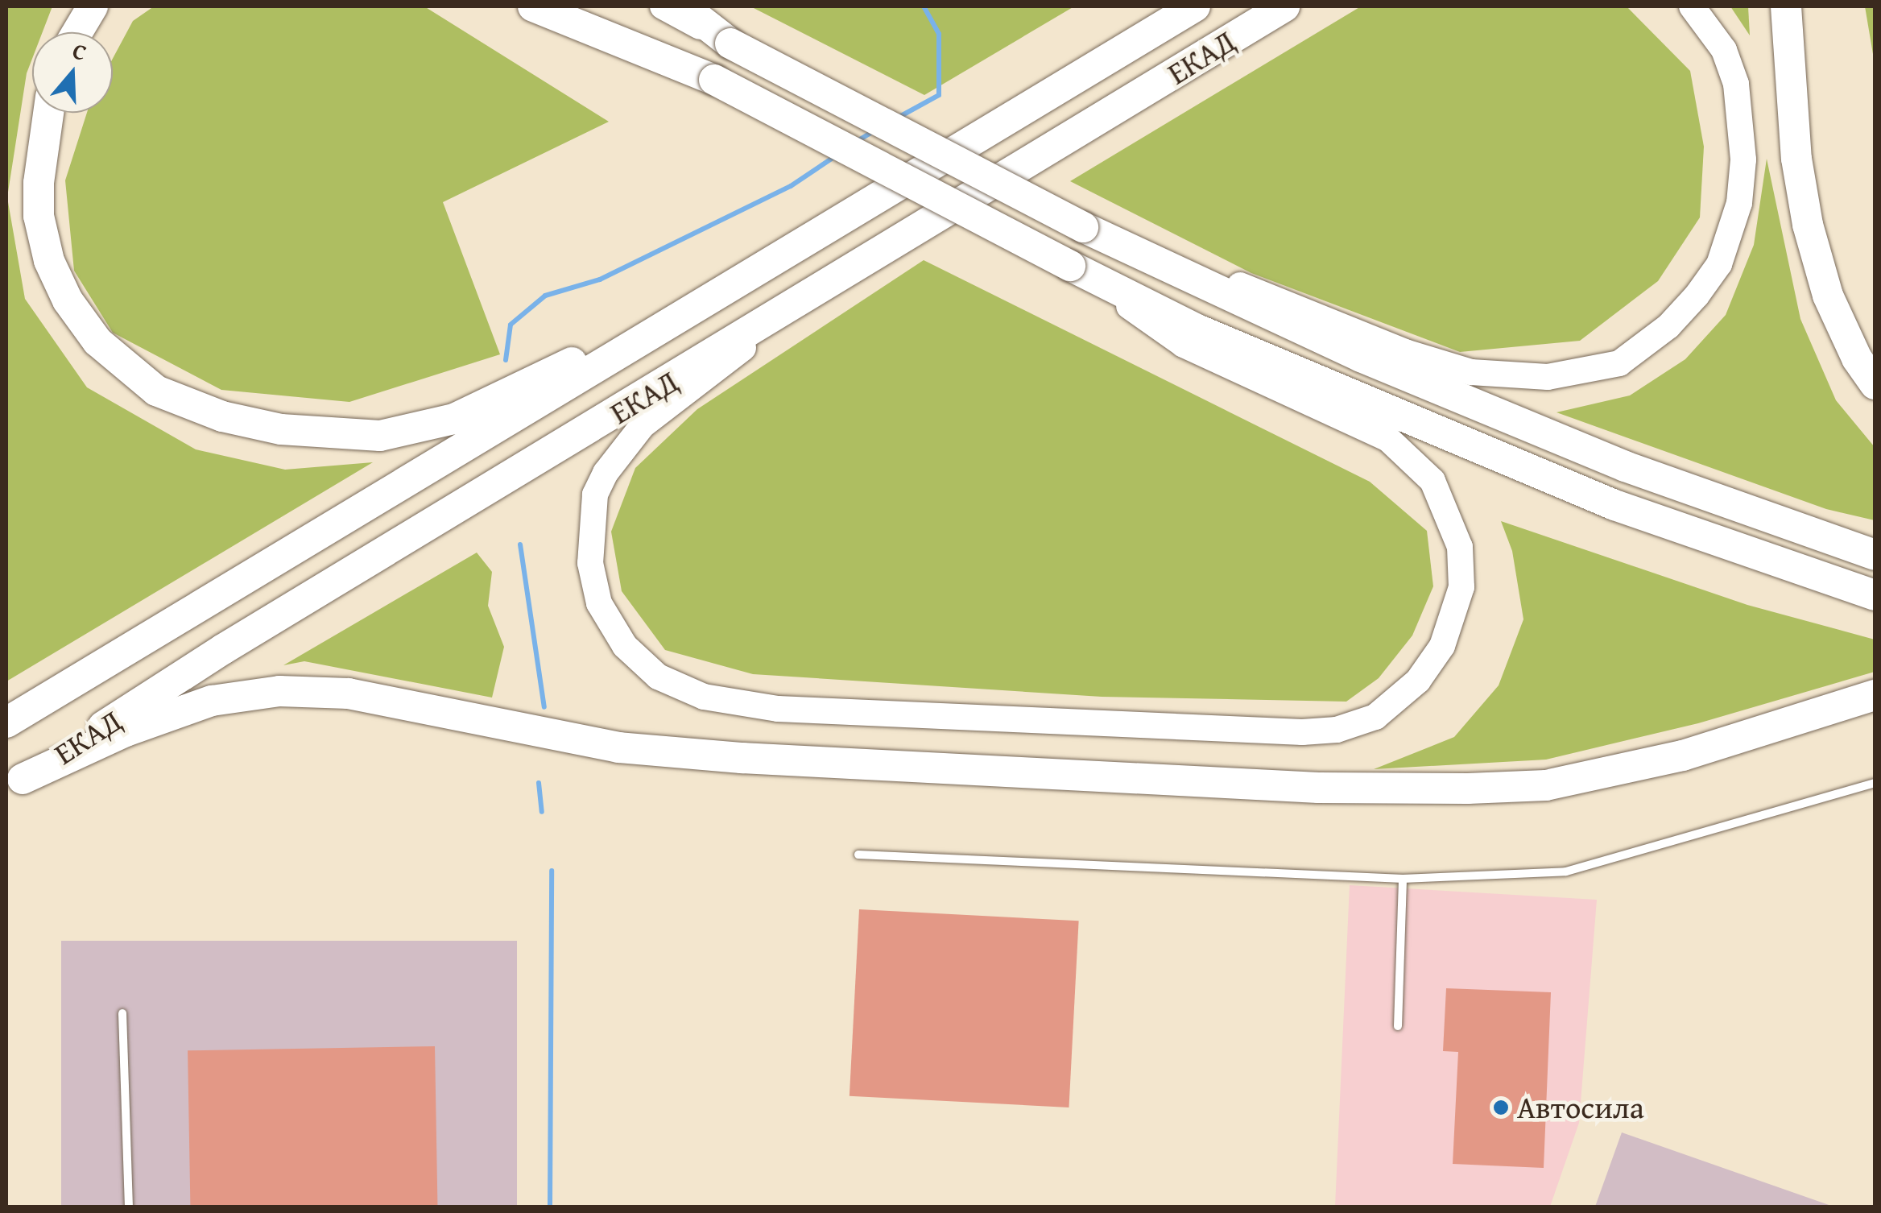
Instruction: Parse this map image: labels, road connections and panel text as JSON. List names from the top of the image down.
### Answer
{
  "streets": {
    "highway": ["ЕКАД"]
  },
  "places": ["Автосила"],
  "north": "top"
}
